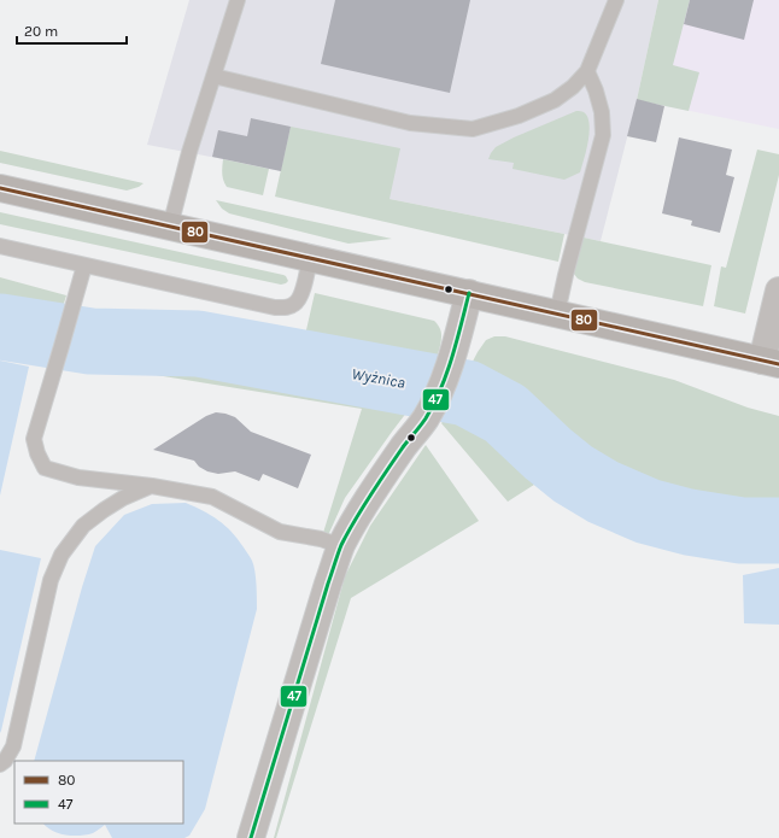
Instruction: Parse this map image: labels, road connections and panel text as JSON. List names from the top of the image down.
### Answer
{
  "water": ["Wyżnica"],
  "lines": ["transit line 80", "transit line 47"],
  "legend": ["80", "47"],
  "scale_bar": "20 m"
}
